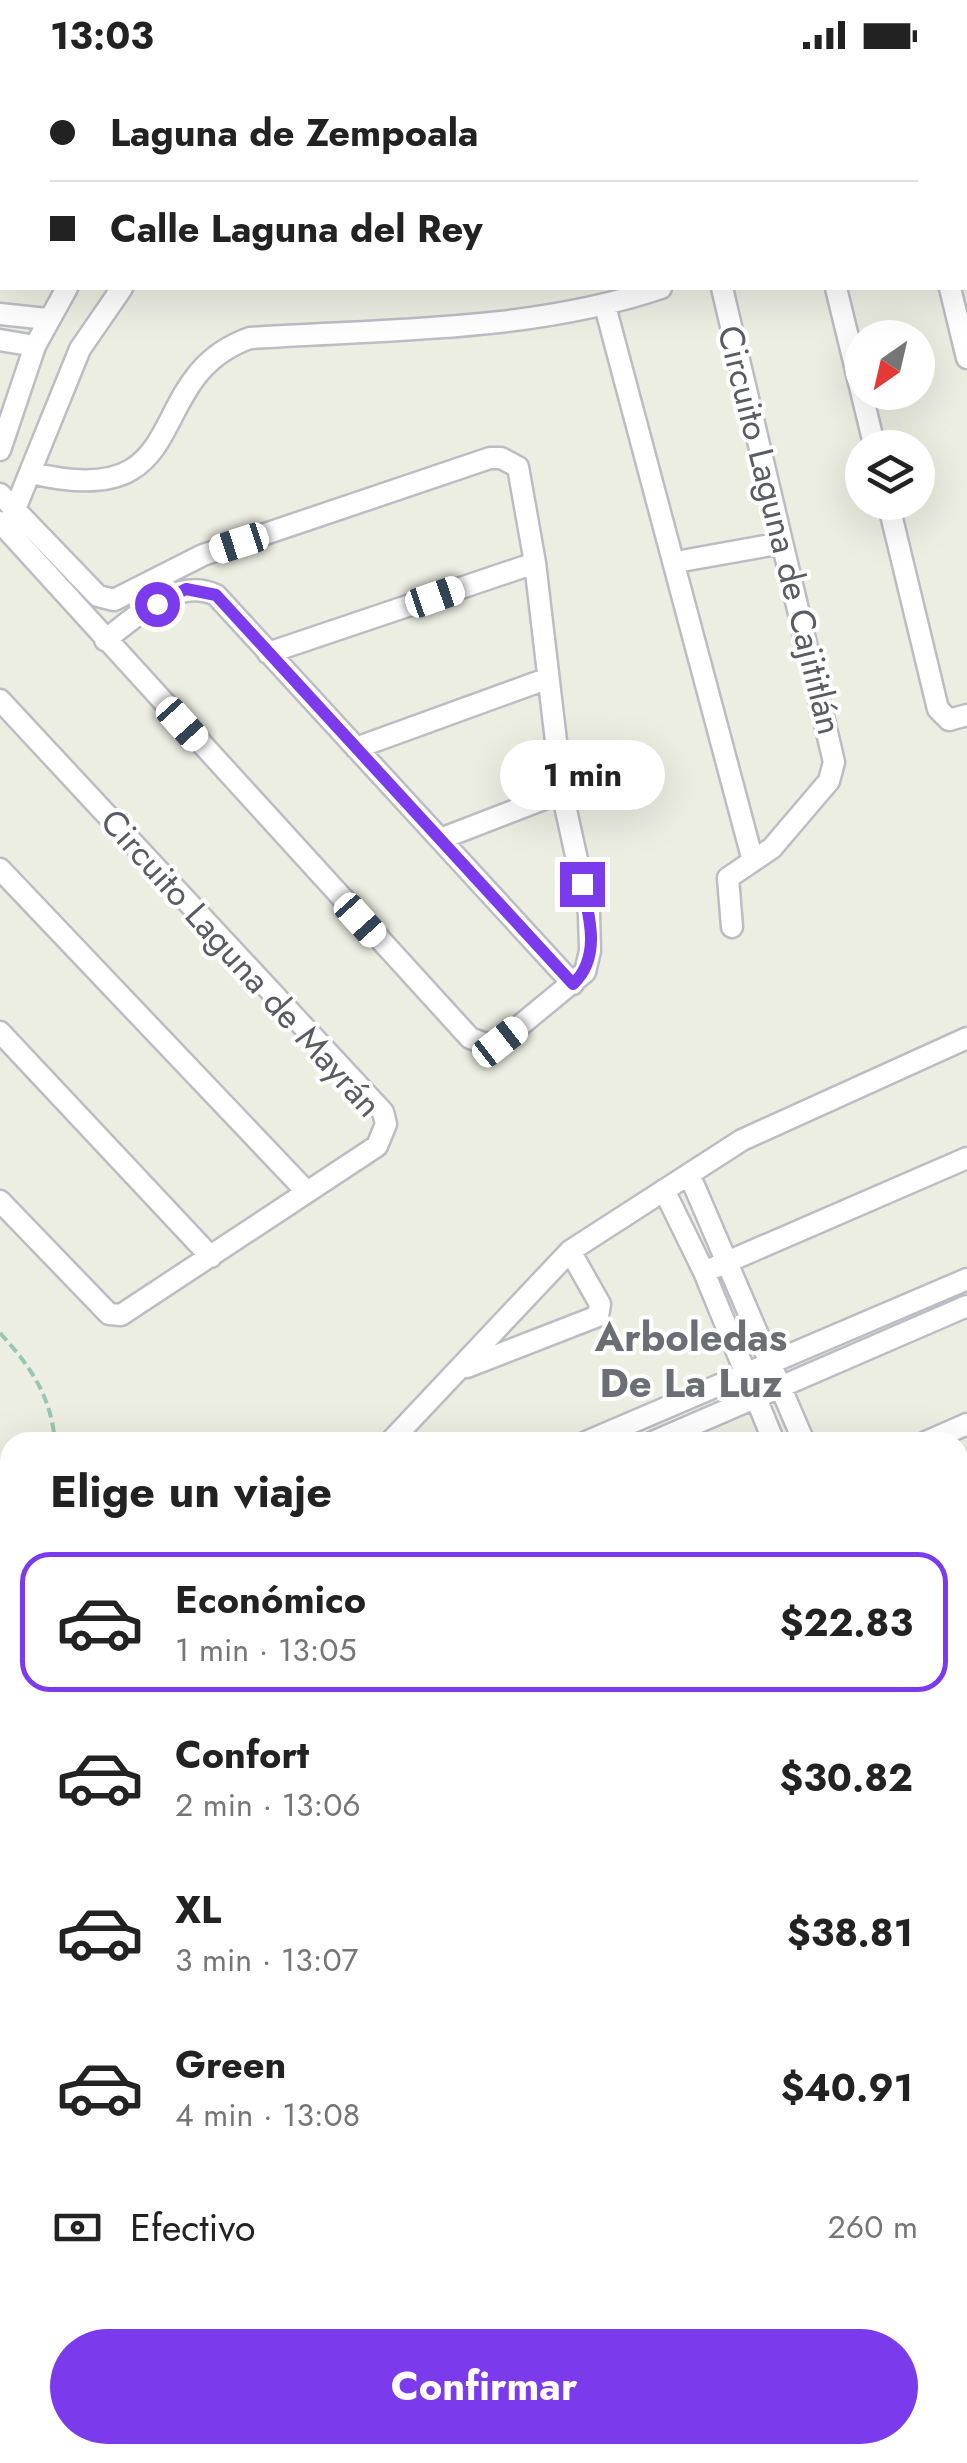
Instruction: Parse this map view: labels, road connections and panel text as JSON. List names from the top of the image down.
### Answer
{
  "streets": {
    "street": ["Circuito Laguna de Cajititlán", "Circuito Laguna de Mayrán"]
  },
  "districts": ["Arboledas De La Luz"],
  "north": "bottom left",
  "page": {
    "status": "13:03",
    "banner": ["Laguna de Zempoala", "Calle Laguna del Rey"],
    "bubble": "1 min",
    "heading": "Elige un viaje",
    "list": [
      {
        "name": "Económico",
        "note": "1 min · 13:05",
        "value": "$22.83"
      },
      {
        "name": "Confort",
        "note": "2 min · 13:06",
        "value": "$30.82"
      },
      {
        "name": "XL",
        "note": "3 min · 13:07",
        "value": "$38.81"
      },
      {
        "name": "Green",
        "note": "4 min · 13:08",
        "value": "$40.91"
      }
    ],
    "pay": ["Efectivo", "260 m"],
    "buttons": "Confirmar"
  }
}
